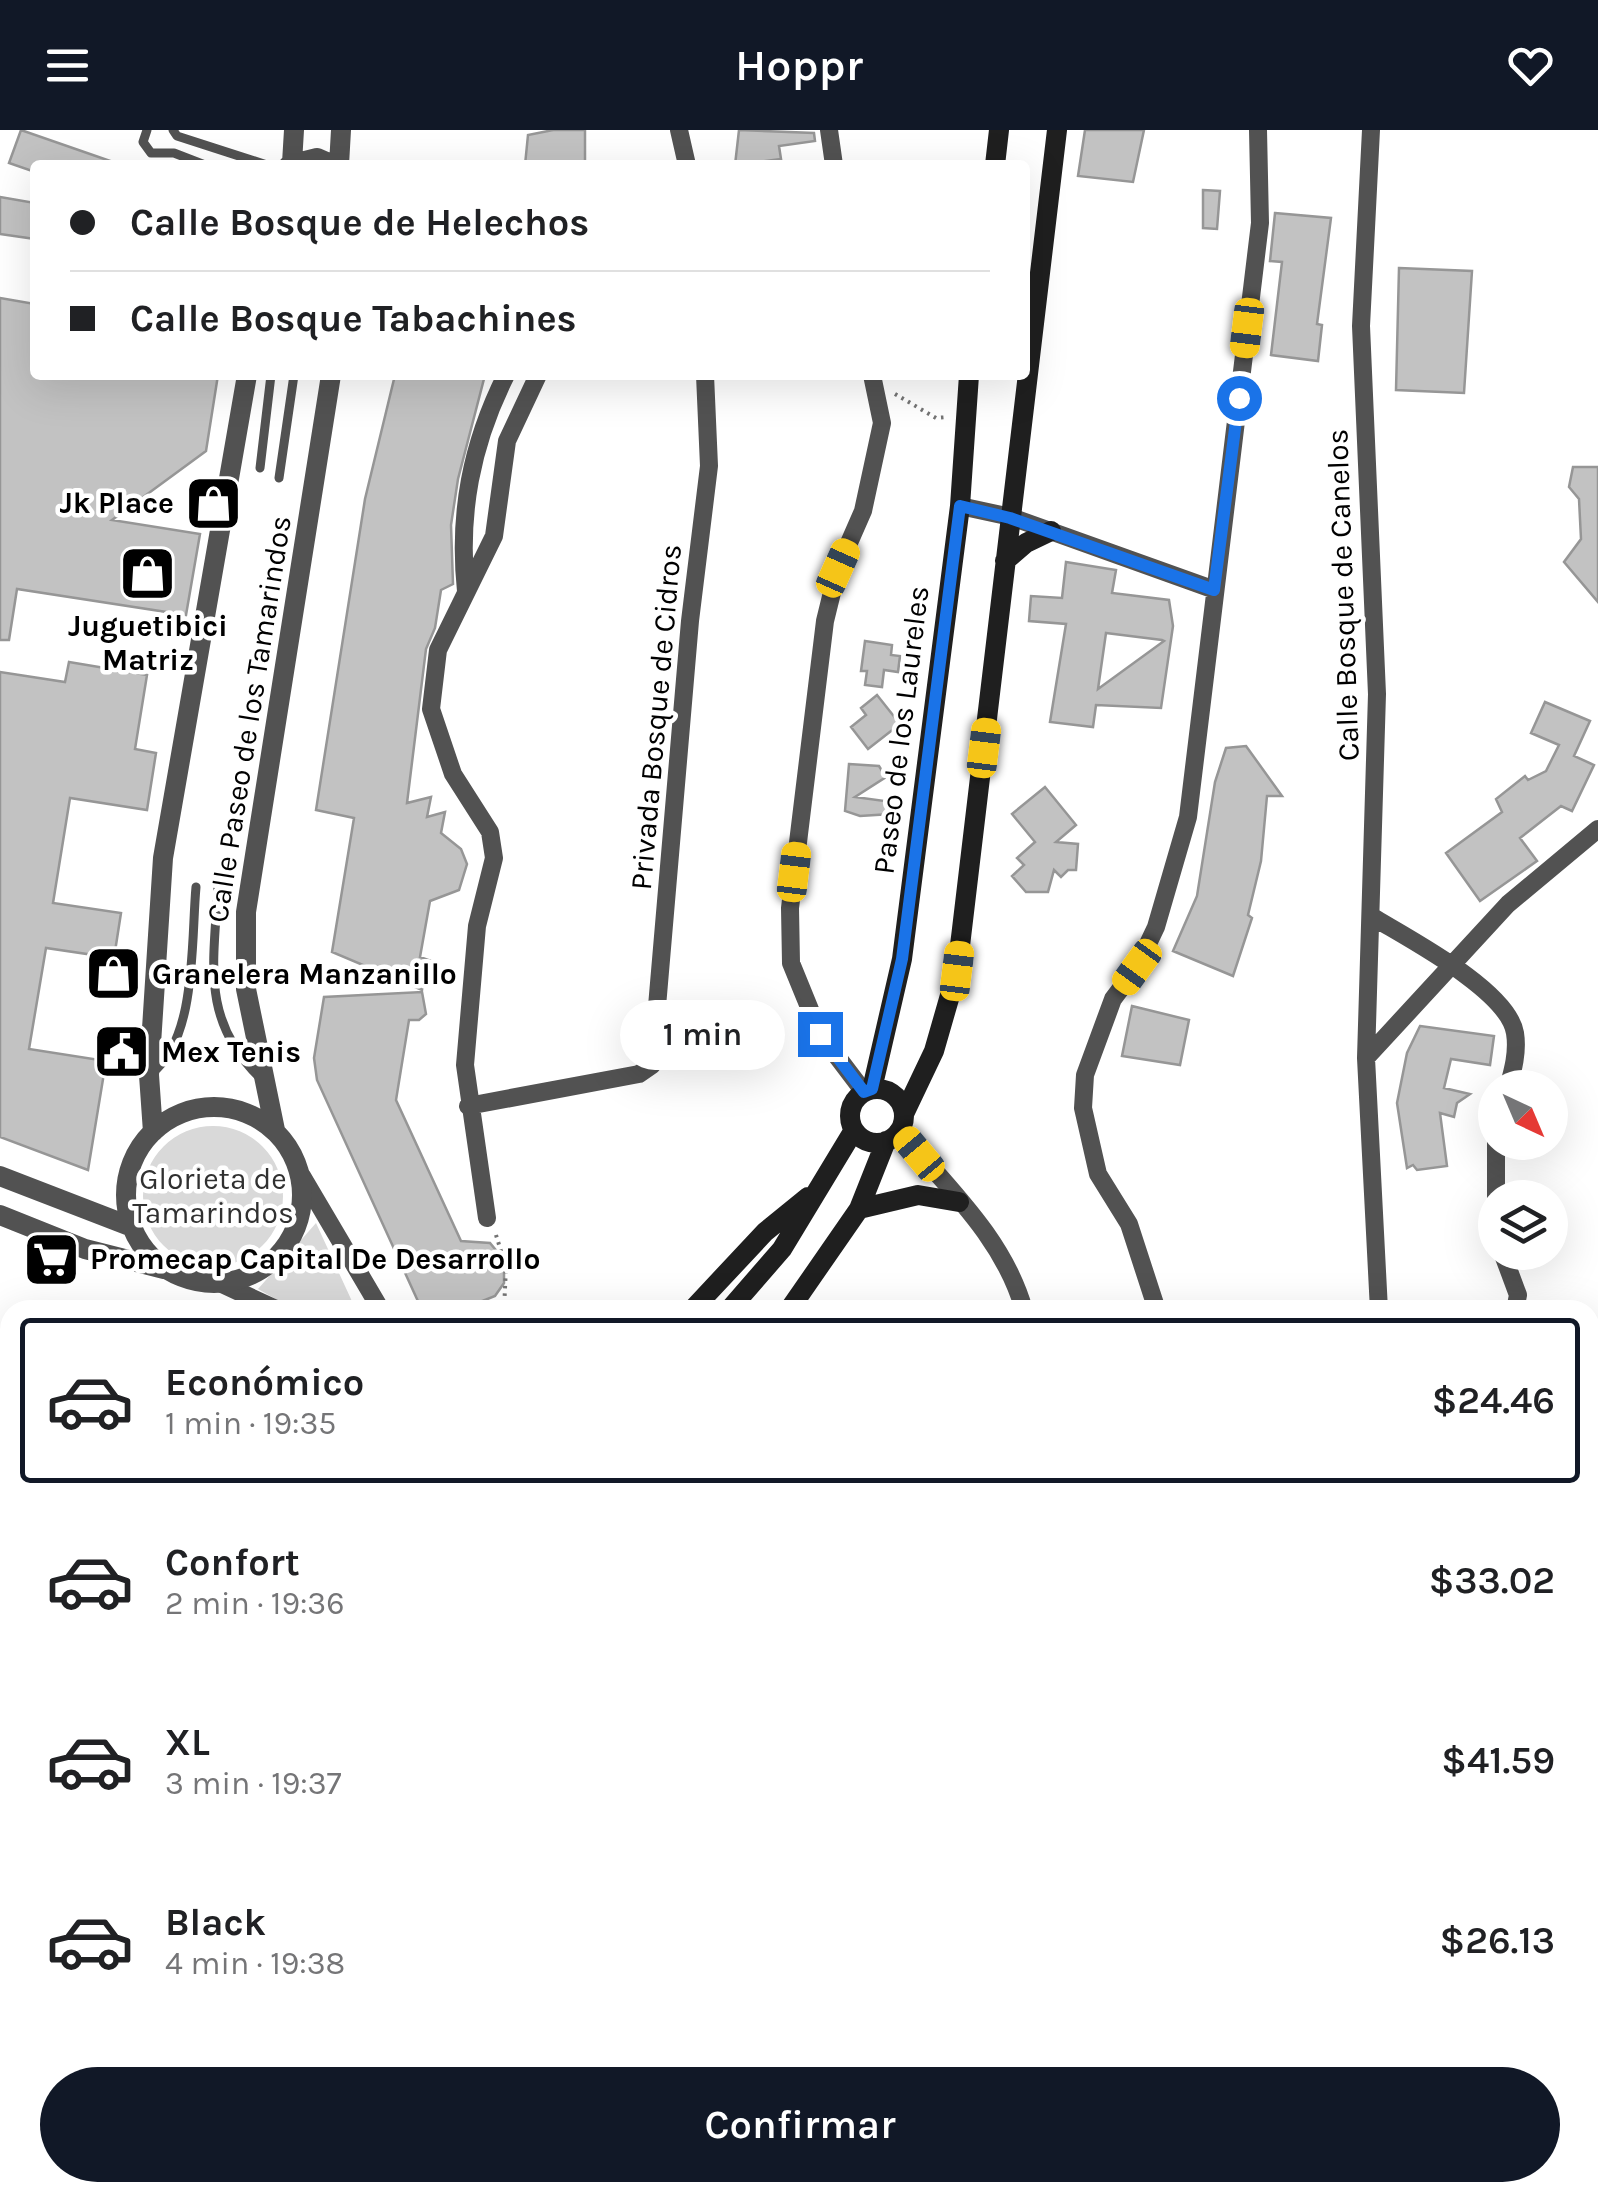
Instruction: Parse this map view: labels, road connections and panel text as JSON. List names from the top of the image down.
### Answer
{
  "streets": {
    "main road": ["Paseo de los Laureles"],
    "street": ["Calle Bosque de Canelos", "Privada Bosque de Cidros", "Calle Paseo de los Tamarindos"]
  },
  "parks": ["Glorieta de Tamarindos"],
  "places": {
    "shop": ["Jk Place", "Juguetibici Matriz", "Granelera Manzanillo"],
    "public building": ["Mex Tenis"],
    "supermarket": ["Promecap Capital De Desarrollo"]
  },
  "north": "bottom right",
  "page": {
    "header": "Hoppr",
    "banner": ["Calle Bosque de Helechos", "Calle Bosque Tabachines"],
    "bubble": "1 min",
    "list": [
      {
        "name": "Económico",
        "note": "1 min · 19:35",
        "value": "$24.46"
      },
      {
        "name": "Confort",
        "note": "2 min · 19:36",
        "value": "$33.02"
      },
      {
        "name": "XL",
        "note": "3 min · 19:37",
        "value": "$41.59"
      },
      {
        "name": "Black",
        "note": "4 min · 19:38",
        "value": "$26.13"
      }
    ],
    "buttons": "Confirmar"
  }
}
